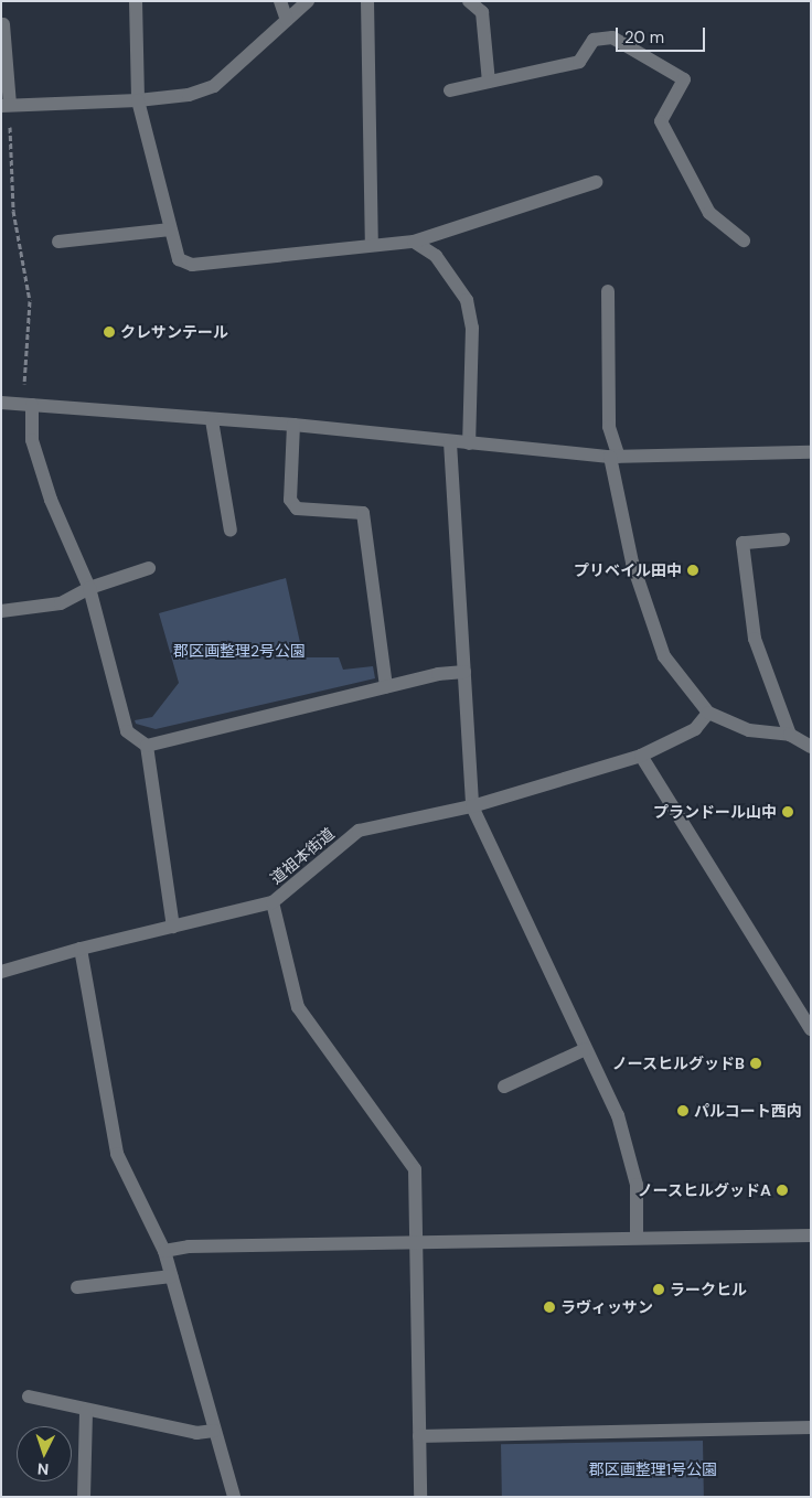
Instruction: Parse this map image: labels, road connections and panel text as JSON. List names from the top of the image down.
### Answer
{
  "streets": {
    "street": ["道祖本街道"]
  },
  "parks": ["郡区画整理2号公園", "郡区画整理1号公園"],
  "places": [
    "クレサンテール",
    "プリベイル田中",
    "プランドール山中",
    "ノースヒルグッドB",
    "パルコート西内",
    "ノースヒルグッドA",
    "ラークヒル",
    "ラヴィッサン"
  ],
  "scale_bar": "20 m",
  "north": "bottom"
}
